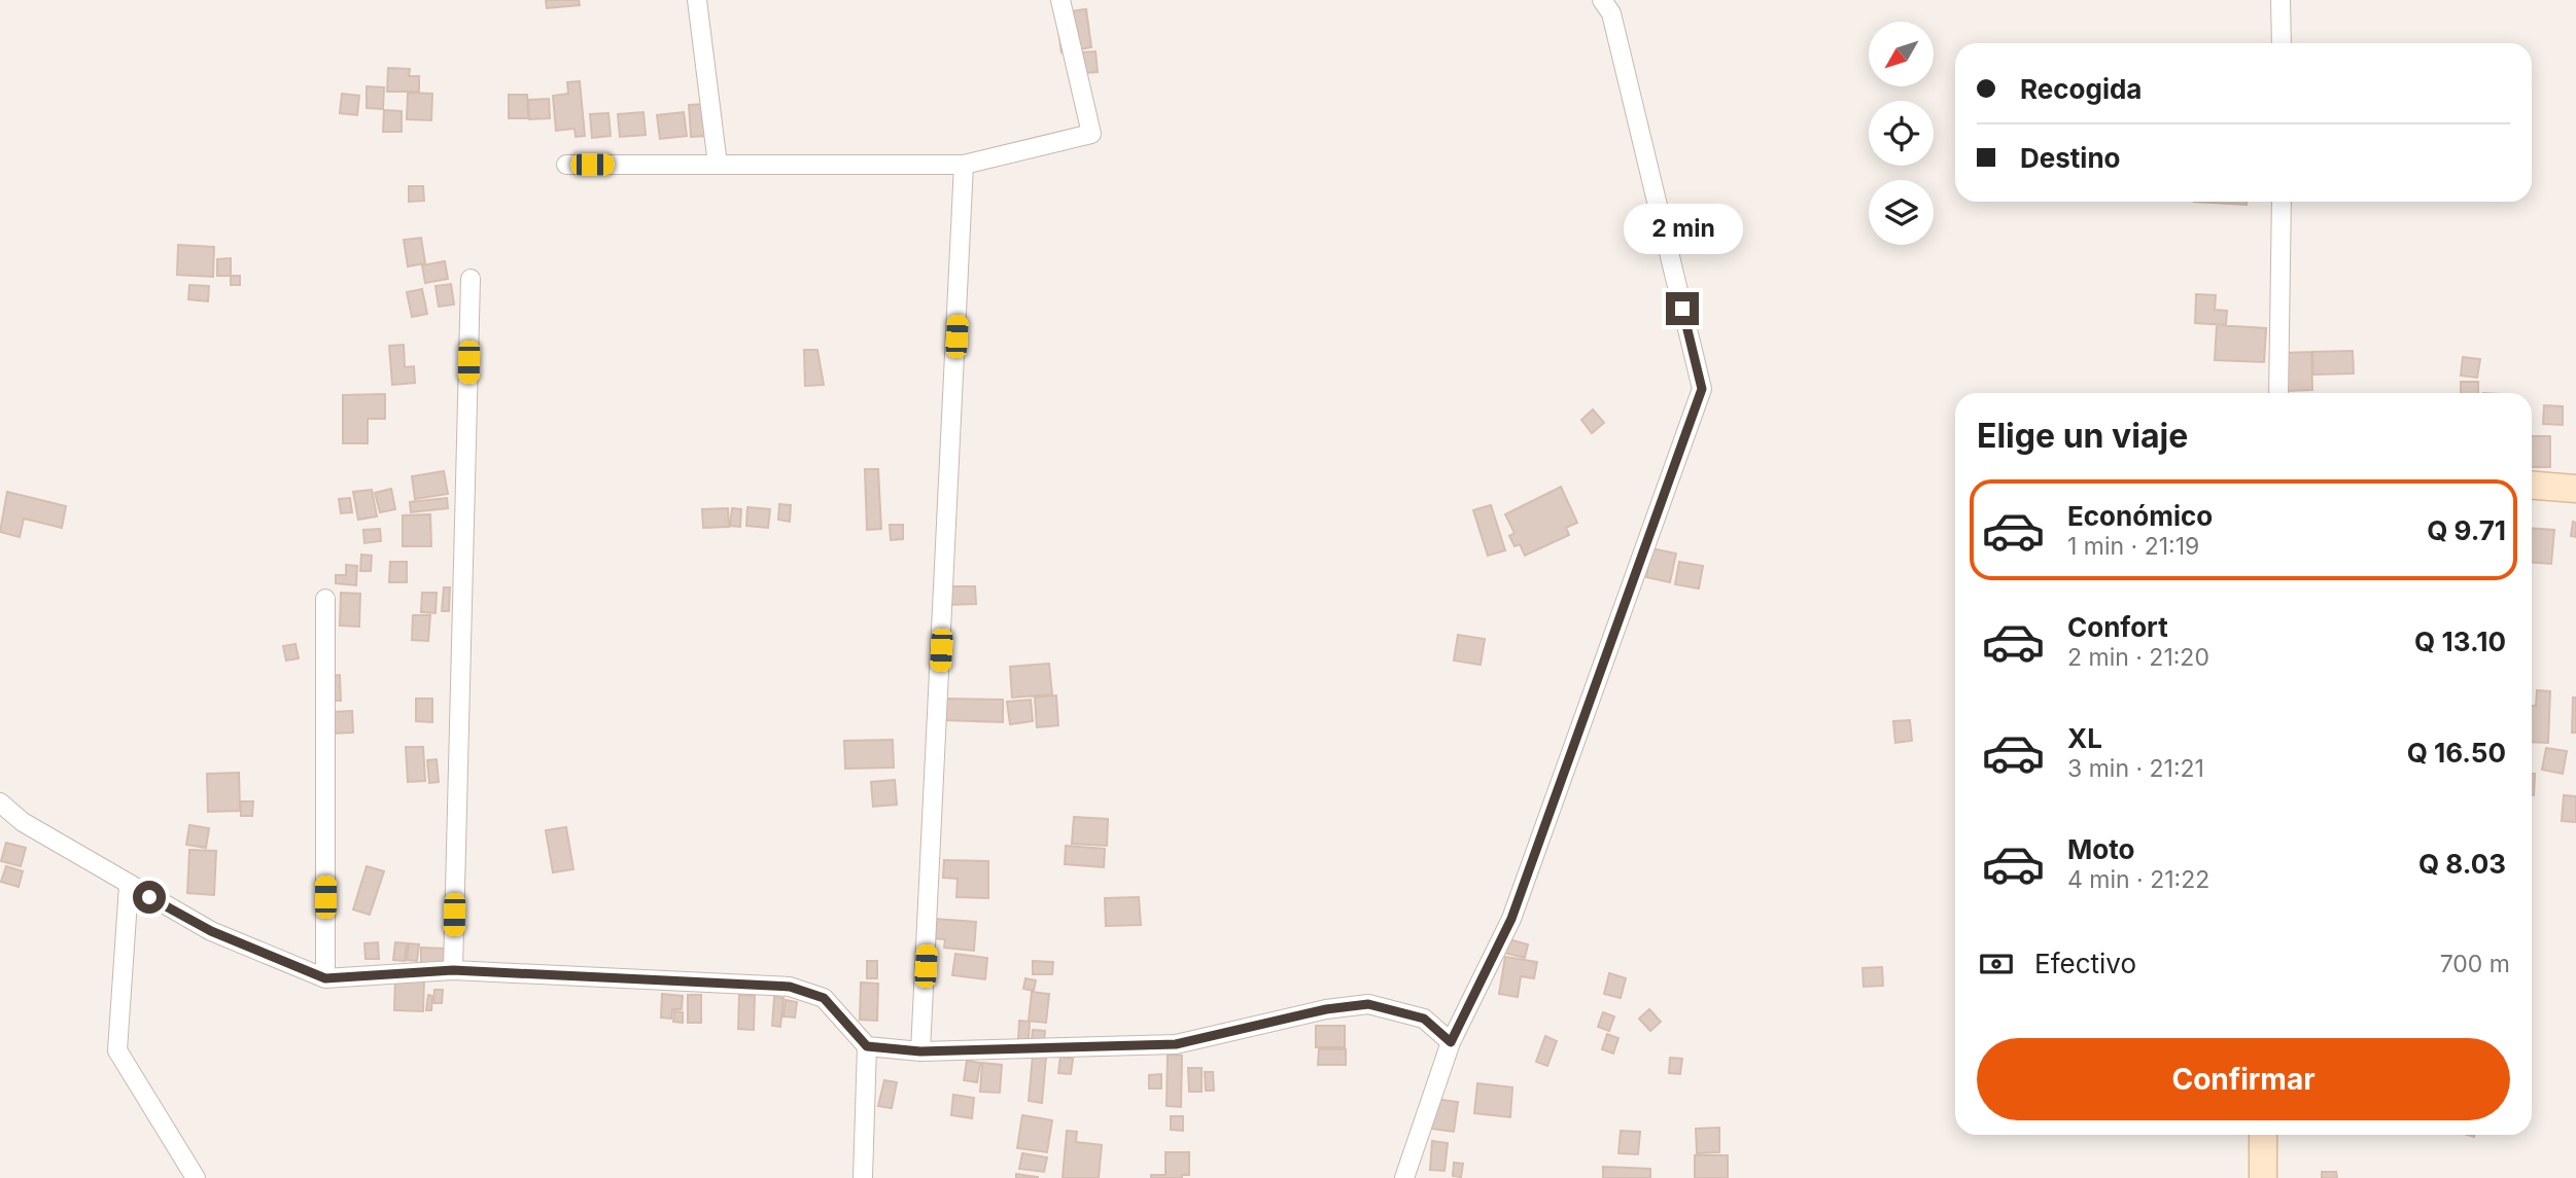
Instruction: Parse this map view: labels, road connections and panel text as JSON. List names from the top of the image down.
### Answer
{
  "north": "bottom left",
  "page": {
    "banner": ["Recogida", "Destino"],
    "bubble": "2 min",
    "heading": "Elige un viaje",
    "list": [
      {
        "name": "Económico",
        "note": "1 min · 21:19",
        "value": "Q 9.71"
      },
      {
        "name": "Confort",
        "note": "2 min · 21:20",
        "value": "Q 13.10"
      },
      {
        "name": "XL",
        "note": "3 min · 21:21",
        "value": "Q 16.50"
      },
      {
        "name": "Moto",
        "note": "4 min · 21:22",
        "value": "Q 8.03"
      }
    ],
    "pay": ["Efectivo", "700 m"],
    "buttons": "Confirmar"
  }
}
